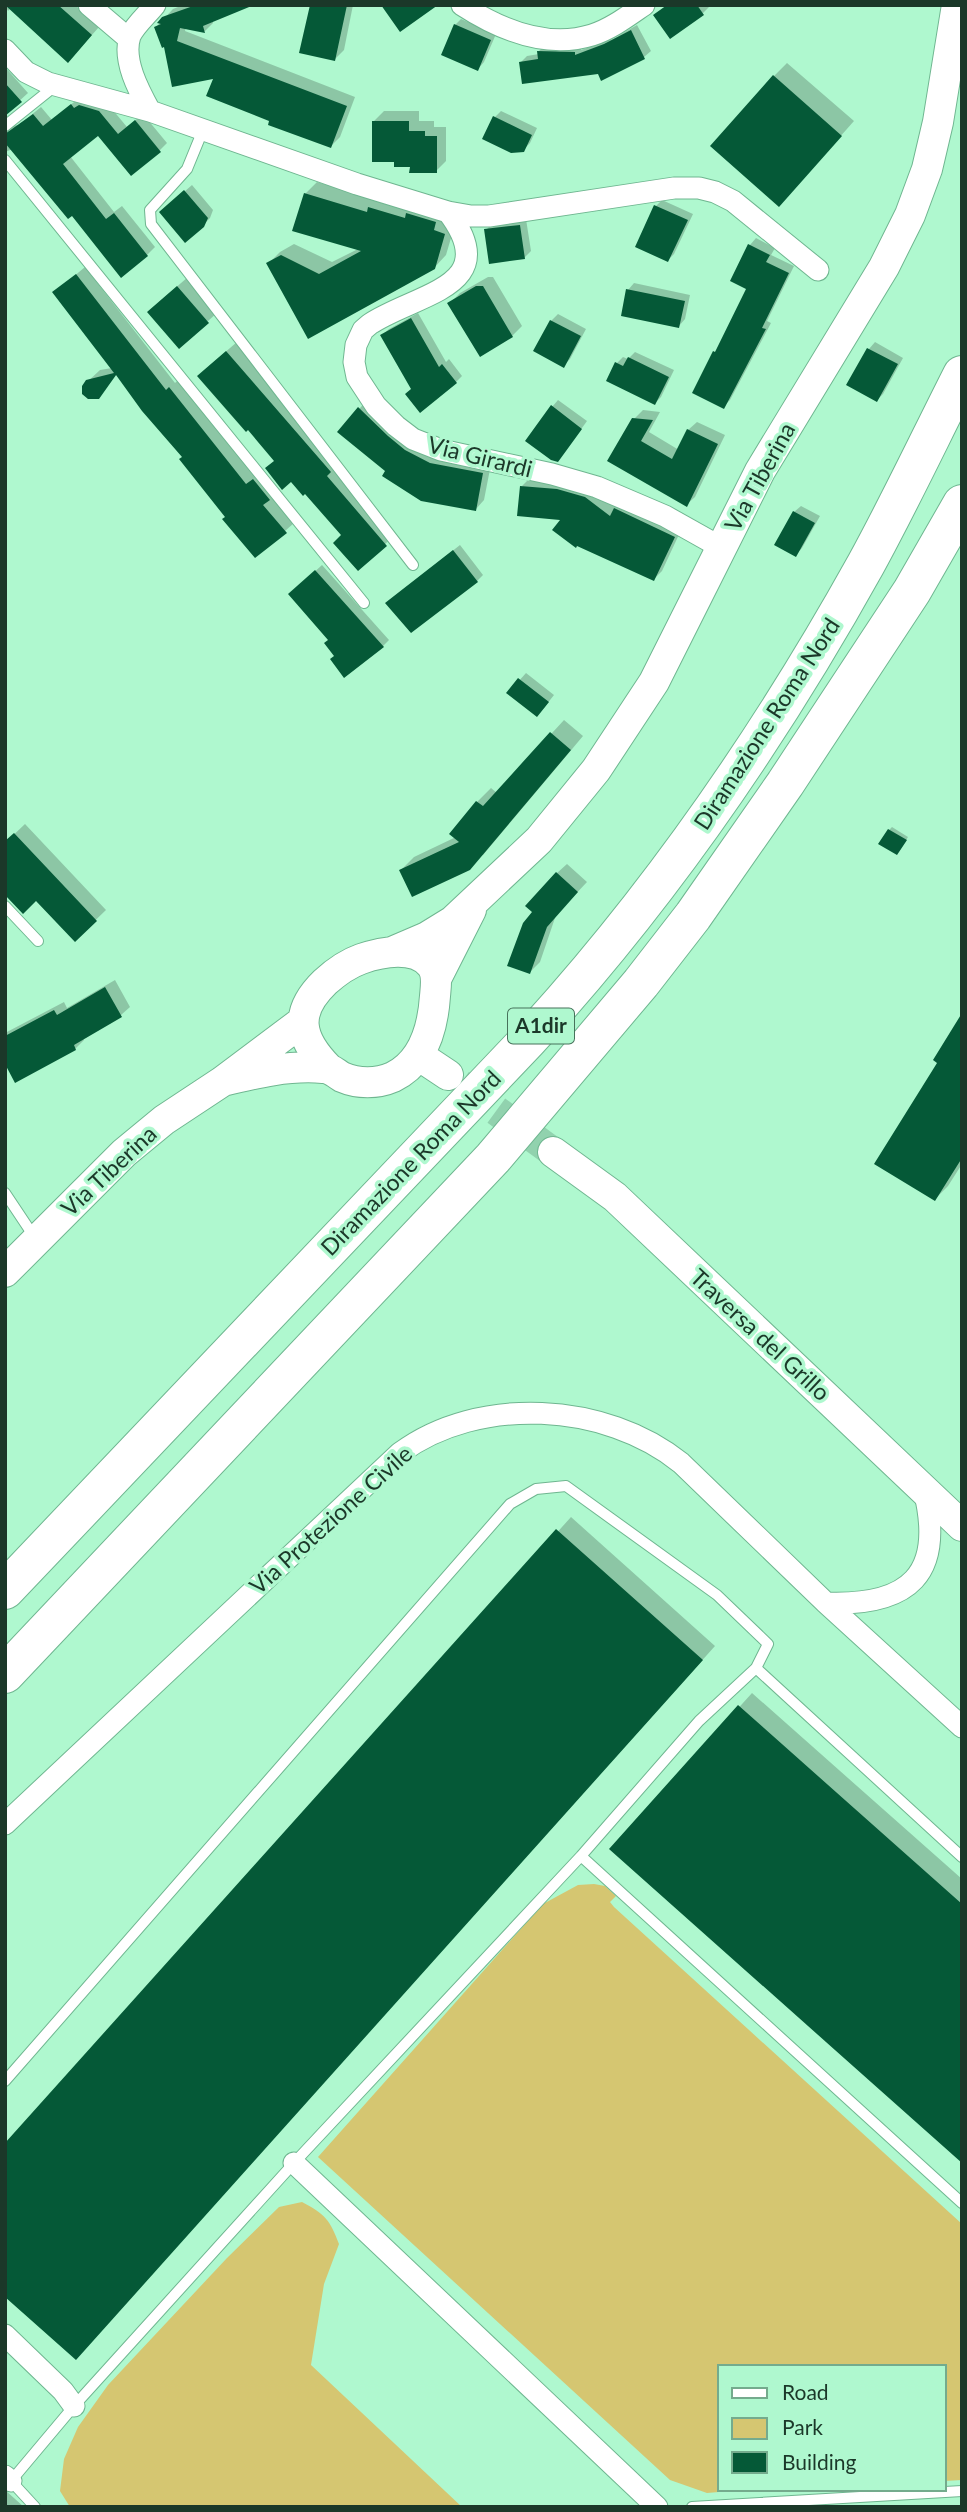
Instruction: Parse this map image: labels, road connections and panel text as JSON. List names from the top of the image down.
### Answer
{
  "streets": {
    "highway": ["Diramazione Roma Nord", "A1dir"],
    "main road": ["Via Tiberina", "Traversa del Grillo"],
    "street": ["Via Girardi", "Via Protezione Civile"]
  },
  "crossings": [
    ["Via Girardi", "Via Tiberina"]
  ],
  "legend": ["Road", "Park", "Building"]
}
